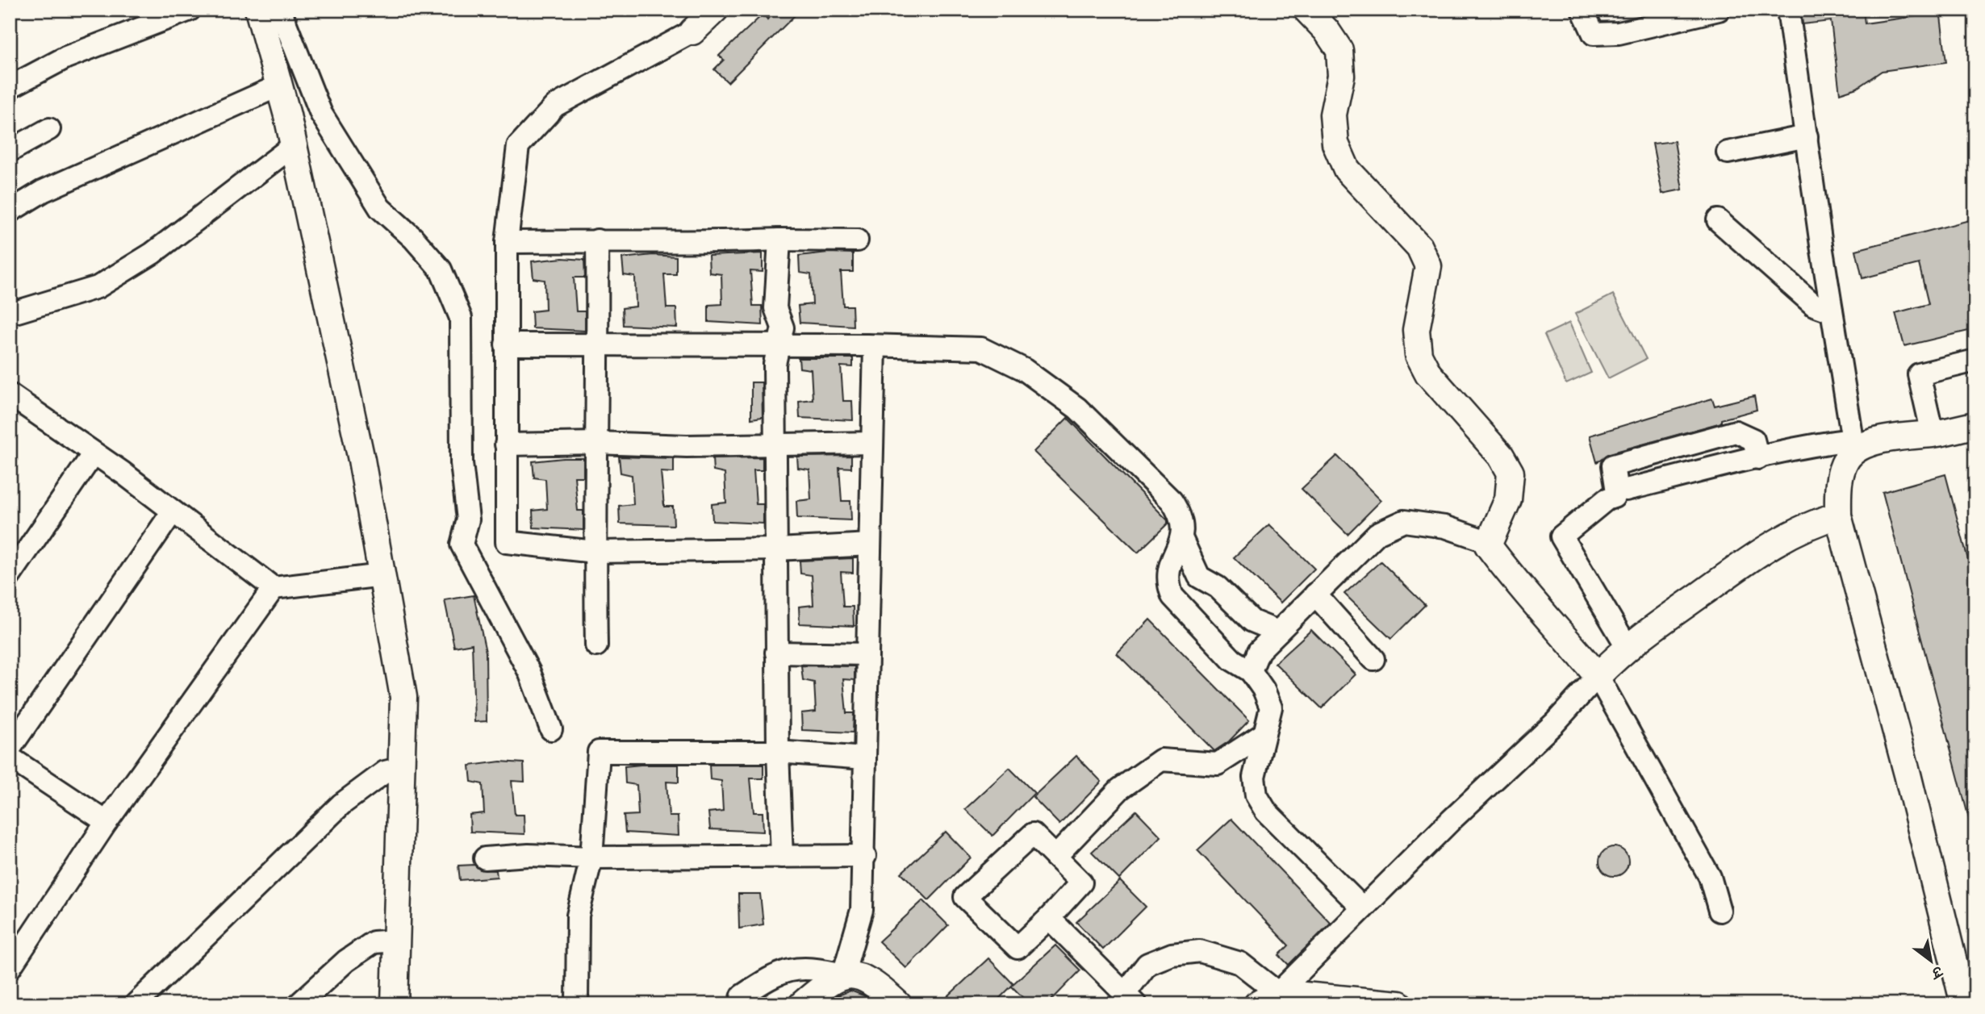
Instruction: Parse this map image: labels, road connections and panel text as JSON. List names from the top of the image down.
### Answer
{
  "north": "bottom right"
}
